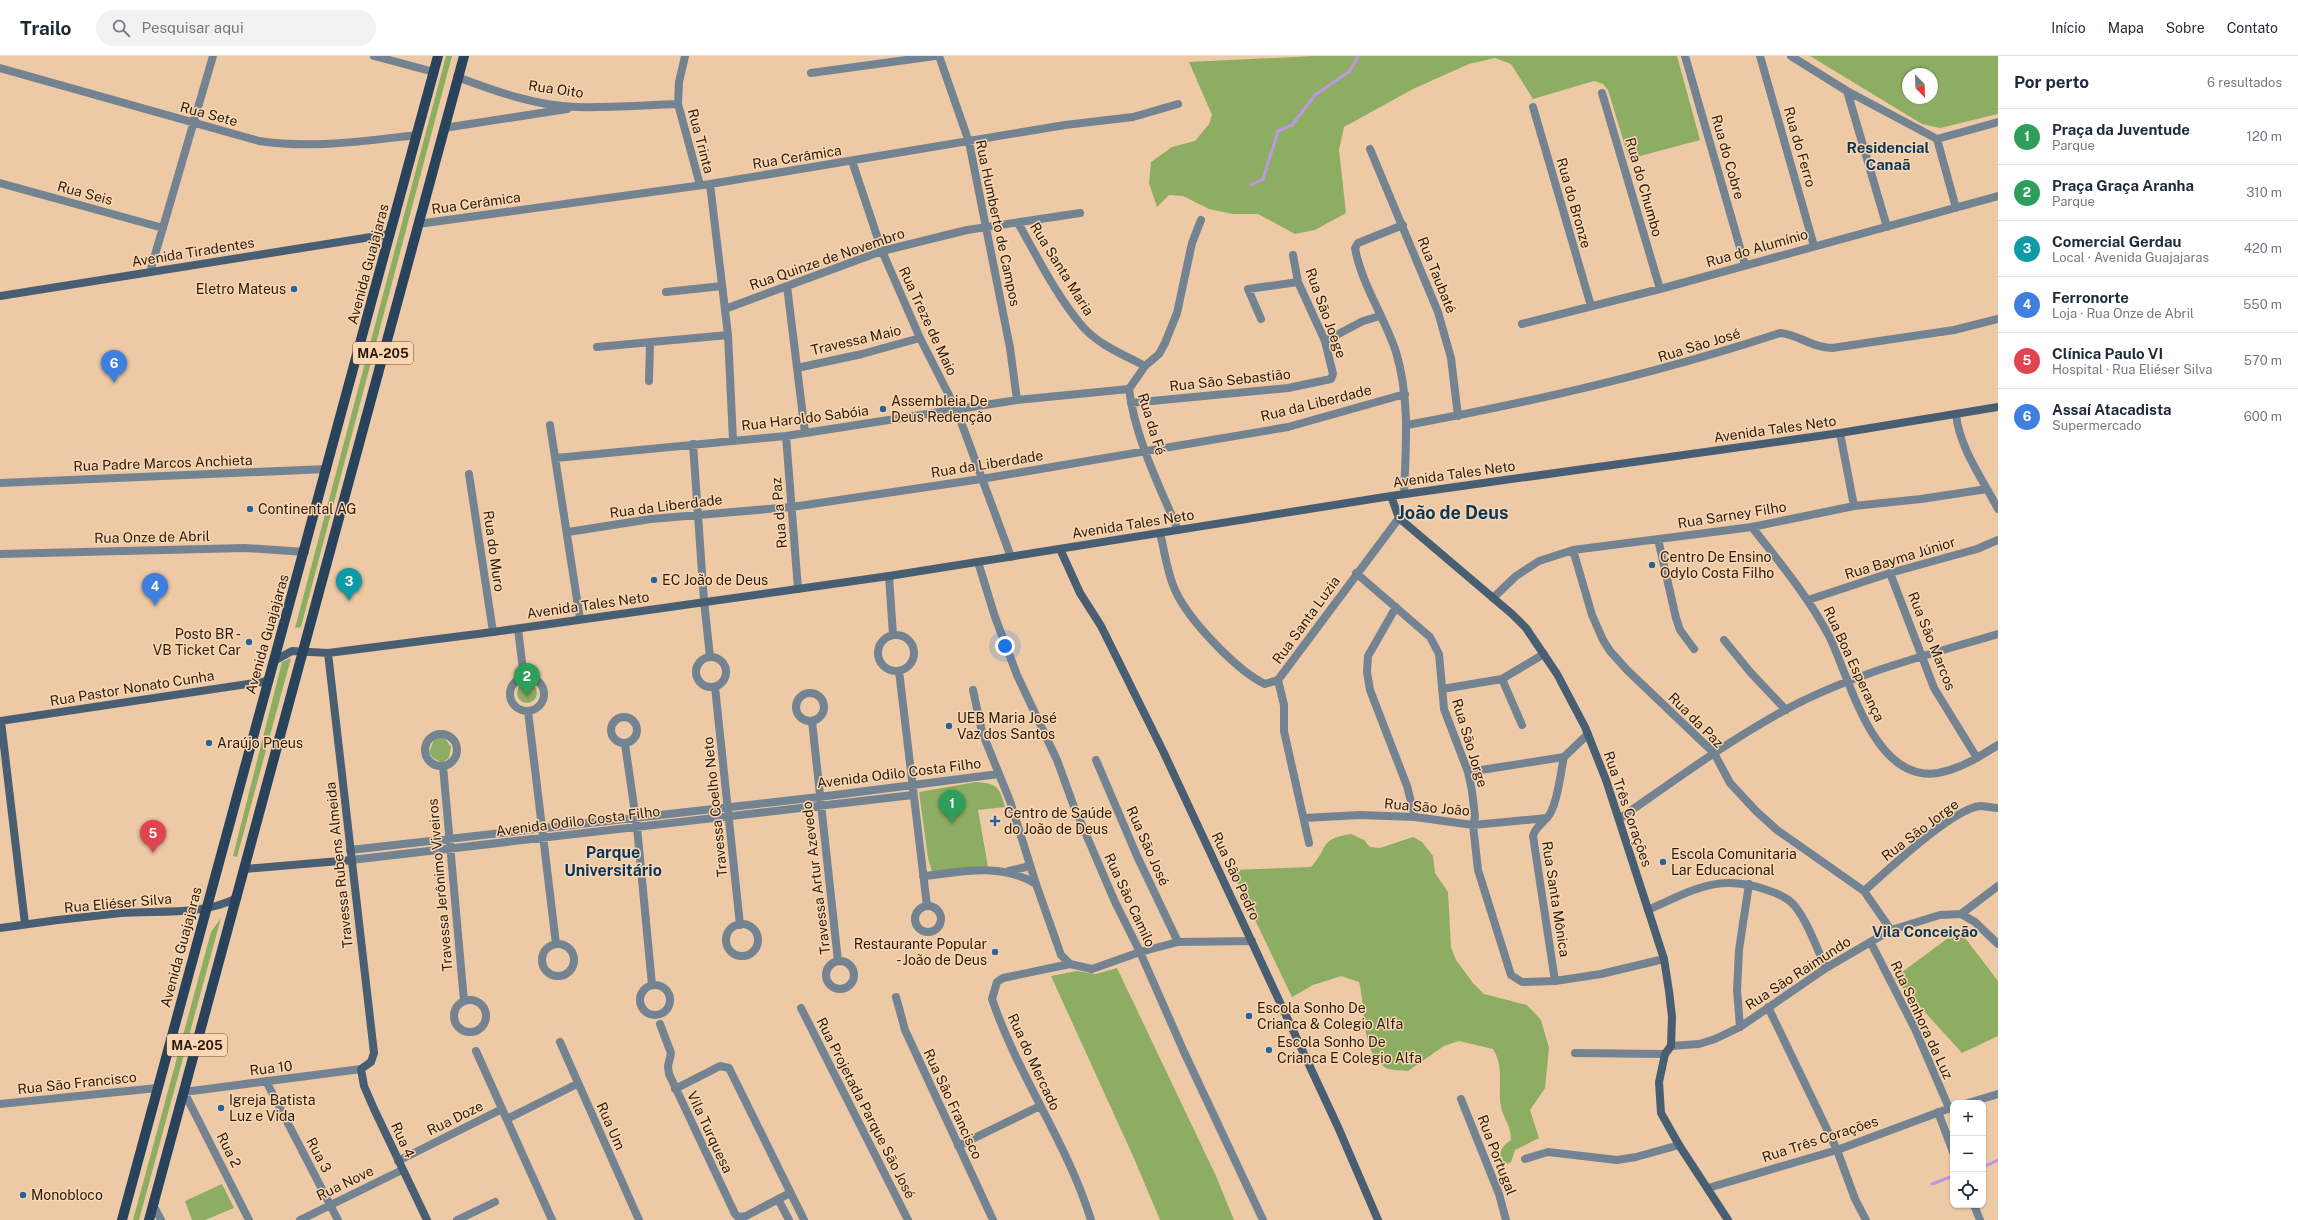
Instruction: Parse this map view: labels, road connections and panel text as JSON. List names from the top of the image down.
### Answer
{
  "streets": {
    "main road": ["Avenida Guajajaras", "MA-205"],
    "street": [
      "Rua Oito",
      "Rua Sete",
      "Rua Trinta",
      "Rua do Ferro",
      "Rua Cerâmica",
      "Rua do Cobre",
      "Rua do Chumbo",
      "Rua Seis",
      "Rua do Bronze",
      "Rua Humberto de Campos",
      "Rua do Alumínio",
      "Avenida Tiradentes",
      "Rua Quinze de Novembro",
      "Rua Santa Maria",
      "Rua Taubaté",
      "Rua São Joege",
      "Rua Treze de Maio",
      "Travessa Maio",
      "Rua São José",
      "Rua São Sebastião",
      "Rua da Liberdade",
      "Rua Haroldo Sabóia",
      "Rua da Fé",
      "Avenida Tales Neto",
      "Rua Padre Marcos Anchieta",
      "Rua da Paz",
      "Rua Sarney Filho",
      "Rua Onze de Abril",
      "Rua do Muro",
      "Rua Bayma Júnior",
      "Rua Santa Luzia",
      "Rua São Marcos",
      "Rua Boa Esperança",
      "Rua Pastor Nonato Cunha",
      "Rua São Jorge",
      "Avenida Odilo Costa Filho",
      "Travessa Coelho Neto",
      "Rua São João",
      "Rua Três Corações",
      "Travessa Rubens Almeida",
      "Rua São Pedro",
      "Travessa Artur Azevedo",
      "Travessa Jerônimo Viveiros",
      "Rua Santa Mônica",
      "Rua São Camilo",
      "Rua Eliéser Silva",
      "Rua São Raimundo",
      "Rua Senhora da Luz",
      "Rua do Mercado",
      "Rua 10",
      "Rua São Francisco",
      "Rua Projetada Parque São José",
      "Rua Doze",
      "Rua Um",
      "Vila Turquesa",
      "Rua 4",
      "Rua 2",
      "Rua 3",
      "Rua Portugal",
      "Rua Nove"
    ]
  },
  "crossings": [
    ["Rua Oito", "Rua Trinta"],
    ["Rua Oito", "MA-205"],
    ["Rua Sete", "Avenida Guajajaras"],
    ["Rua Trinta", "Rua Cerâmica"],
    ["Rua do Ferro", "Rua do Alumínio"],
    ["Rua Cerâmica", "Rua Humberto de Campos"],
    ["Rua Cerâmica", "Rua Treze de Maio"],
    ["Rua Cerâmica", "MA-205"],
    ["Rua do Cobre", "Rua do Alumínio"],
    ["Rua do Chumbo", "Rua do Alumínio"],
    ["Rua do Bronze", "Rua do Alumínio"],
    ["Rua Humberto de Campos", "Rua Quinze de Novembro"],
    ["Rua Humberto de Campos", "Rua Haroldo Sabóia"],
    ["Avenida Tiradentes", "Avenida Guajajaras"],
    ["Rua Quinze de Novembro", "Rua Santa Maria"],
    ["Rua Quinze de Novembro", "Rua Treze de Maio"],
    ["Avenida Guajajaras", "Avenida Tales Neto"],
    ["Avenida Guajajaras", "Rua Padre Marcos Anchieta"],
    ["Avenida Guajajaras", "Rua Onze de Abril"],
    ["Avenida Guajajaras", "Rua Pastor Nonato Cunha"],
    ["Avenida Guajajaras", "Rua Eliéser Silva"],
    ["Avenida Guajajaras", "Rua São Francisco"],
    ["Rua Santa Maria", "Rua da Fé"],
    ["Rua Taubaté", "Rua São José"],
    ["Rua São Joege", "Rua São Sebastião"],
    ["Rua Treze de Maio", "Travessa Maio"],
    ["Rua Treze de Maio", "Rua da Liberdade"],
    ["Rua Treze de Maio", "Rua Haroldo Sabóia"],
    ["Rua Treze de Maio", "Avenida Tales Neto"],
    ["MA-205", "Avenida Tales Neto"],
    ["MA-205", "Avenida Odilo Costa Filho"],
    ["MA-205", "Rua Eliéser Silva"],
    ["MA-205", "Rua 10"],
    ["MA-205", "Rua 2"],
    ["Rua São Sebastião", "Rua da Fé"],
    ["Rua da Liberdade", "Rua da Fé"],
    ["Rua da Liberdade", "Rua da Paz"],
    ["Rua Haroldo Sabóia", "Rua da Fé"],
    ["Rua Haroldo Sabóia", "Rua da Paz"],
    ["Rua da Fé", "Avenida Tales Neto"],
    ["Avenida Tales Neto", "Rua da Paz"],
    ["Avenida Tales Neto", "Rua do Muro"],
    ["Avenida Tales Neto", "Rua Três Corações"],
    ["Avenida Tales Neto", "Travessa Rubens Almeida"],
    ["Avenida Tales Neto", "Rua São Pedro"],
    ["Avenida Tales Neto", "Rua São Camilo"],
    ["Rua da Paz", "Rua Sarney Filho"],
    ["Rua da Paz", "Rua São Jorge"],
    ["Rua da Paz", "Rua São Raimundo"],
    ["Rua Sarney Filho", "Rua Boa Esperança"],
    ["Rua Sarney Filho", "Rua Três Corações"],
    ["Rua Bayma Júnior", "Rua São Marcos"],
    ["Rua Bayma Júnior", "Rua Boa Esperança"],
    ["Rua Santa Luzia", "Rua São Jorge"],
    ["Rua Santa Luzia", "Rua São João"],
    ["Rua Santa Luzia", "Rua Três Corações"],
    ["Rua São Marcos", "Rua Boa Esperança"],
    ["Rua São Jorge", "Rua São João"],
    ["Rua São Jorge", "Rua Santa Mônica"],
    ["Avenida Odilo Costa Filho", "Travessa Coelho Neto"],
    ["Avenida Odilo Costa Filho", "Travessa Rubens Almeida"],
    ["Avenida Odilo Costa Filho", "Travessa Artur Azevedo"],
    ["Avenida Odilo Costa Filho", "Travessa Jerônimo Viveiros"],
    ["Rua São João", "Rua Santa Mônica"],
    ["Rua Três Corações", "Rua São Raimundo"],
    ["Travessa Rubens Almeida", "Rua 10"],
    ["Travessa Rubens Almeida", "Rua 4"],
    ["Rua São Raimundo", "Rua Senhora da Luz"],
    ["Rua 10", "Rua 4"],
    ["Rua 10", "Rua 2"],
    ["Rua 10", "Rua 3"],
    ["Rua Doze", "Rua 4"],
    ["Rua 4", "Rua Nove"],
    ["Rua 3", "Rua Nove"]
  ],
  "districts": [
    "Residencial Canaã",
    "João de Deus",
    "Parque Universitário",
    "Vila Conceição"
  ],
  "places": {
    "other": [
      "Eletro Mateus",
      "Assembleia De Deus Redenção",
      "Continental AG",
      "Centro De Ensino Odylo Costa Filho",
      "EC João de Deus",
      "Posto BR - VB Ticket Car",
      "UEB Maria José Vaz dos Santos",
      "Araújo Pneus",
      "Escola Comunitaria Lar Educacional",
      "Restaurante Popular - João de Deus",
      "Escola Sonho De Crianca & Colegio Alfa",
      "Escola Sonho De Crianca E Colegio Alfa",
      "Igreja Batista Luz e Vida",
      "Monobloco"
    ],
    "health": ["Centro de Saúde do João de Deus"]
  },
  "north": "bottom right",
  "page": {
    "header": "Trailo",
    "search": "Pesquisar aqui",
    "nav": [
      "Início",
      "Mapa",
      "Sobre",
      "Contato"
    ],
    "heading": ["Por perto", "6 resultados"],
    "list": [
      {
        "mark": "1",
        "name": "Praça da Juventude",
        "note": "Parque",
        "value": "120 m"
      },
      {
        "mark": "2",
        "name": "Praça Graça Aranha",
        "note": "Parque",
        "value": "310 m"
      },
      {
        "mark": "3",
        "name": "Comercial Gerdau",
        "note": "Local · Avenida Guajajaras",
        "value": "420 m"
      },
      {
        "mark": "4",
        "name": "Ferronorte",
        "note": "Loja · Rua Onze de Abril",
        "value": "550 m"
      },
      {
        "mark": "5",
        "name": "Clínica Paulo VI",
        "note": "Hospital · Rua Eliéser Silva",
        "value": "570 m"
      },
      {
        "mark": "6",
        "name": "Assaí Atacadista",
        "note": "Supermercado",
        "value": "600 m"
      }
    ],
    "pins": [
      "6",
      "3",
      "4",
      "2",
      "1",
      "5"
    ],
    "map_buttons": ["+", "−"]
  }
}
